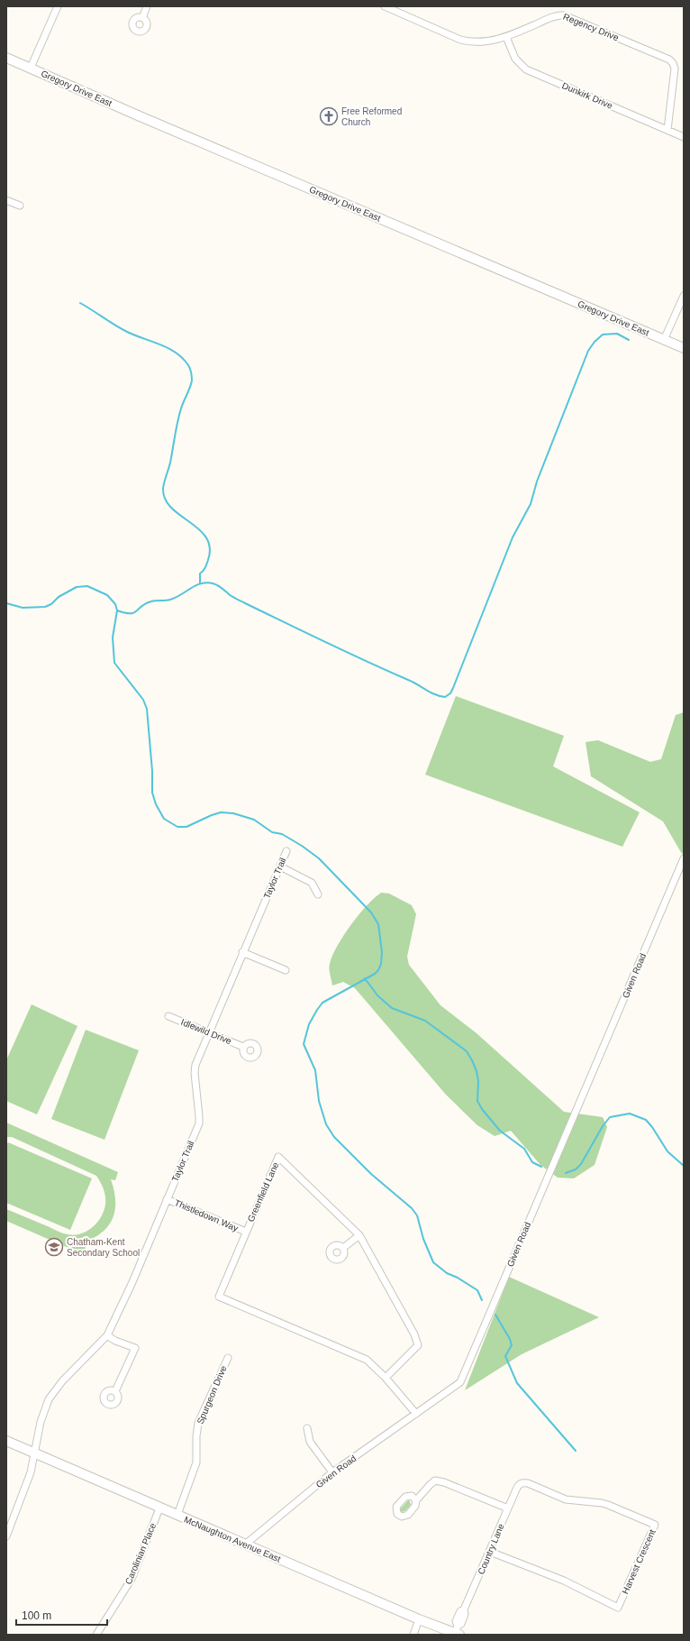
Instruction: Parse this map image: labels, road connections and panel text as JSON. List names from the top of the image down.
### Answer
{
  "streets": {
    "street": [
      "Regency Drive",
      "Gregory Drive East",
      "Dunkirk Drive",
      "Taylor Trail",
      "Given Road",
      "Idlewild Drive",
      "Greenfield Lane",
      "Thistledown Way",
      "Spurgeon Drive",
      "McNaughton Avenue East",
      "Country Lane",
      "Carolinian Place",
      "Harvest Crescent"
    ]
  },
  "crossings": [
    ["Regency Drive", "Dunkirk Drive"],
    ["Taylor Trail", "Idlewild Drive"],
    ["Taylor Trail", "Thistledown Way"],
    ["Taylor Trail", "McNaughton Avenue East"],
    ["Given Road", "Greenfield Lane"],
    ["Given Road", "McNaughton Avenue East"],
    ["Greenfield Lane", "Thistledown Way"],
    ["Spurgeon Drive", "McNaughton Avenue East"],
    ["McNaughton Avenue East", "Country Lane"],
    ["McNaughton Avenue East", "Carolinian Place"],
    ["Country Lane", "Harvest Crescent"]
  ],
  "places": {
    "church": ["Free Reformed Church"],
    "school or university": ["Chatham-Kent Secondary School"]
  },
  "scale_bar": "100 m"
}
